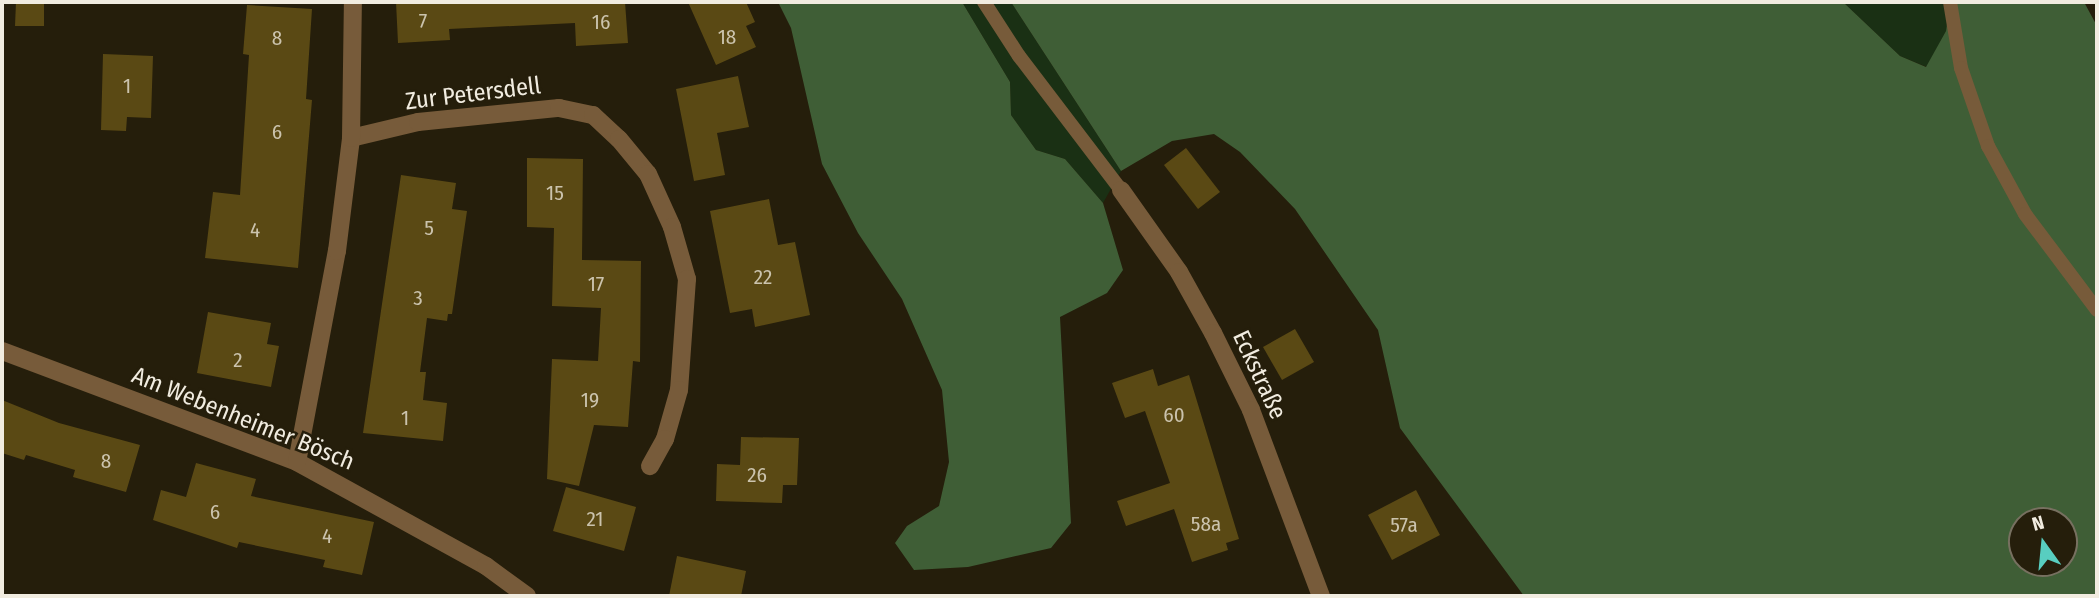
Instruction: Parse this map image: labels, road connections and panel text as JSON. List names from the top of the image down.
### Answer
{
  "streets": {
    "street": ["Zur Petersdell", "Eckstraße", "Am Webenheimer Bösch"]
  },
  "house_numbers": [
    "7",
    "16",
    "18",
    "8",
    "1",
    "6",
    "15",
    "5",
    "4",
    "22",
    "17",
    "3",
    "2",
    "19",
    "60",
    "1",
    "8",
    "26",
    "6",
    "21",
    "58a",
    "57a",
    "4"
  ],
  "north": "top"
}
